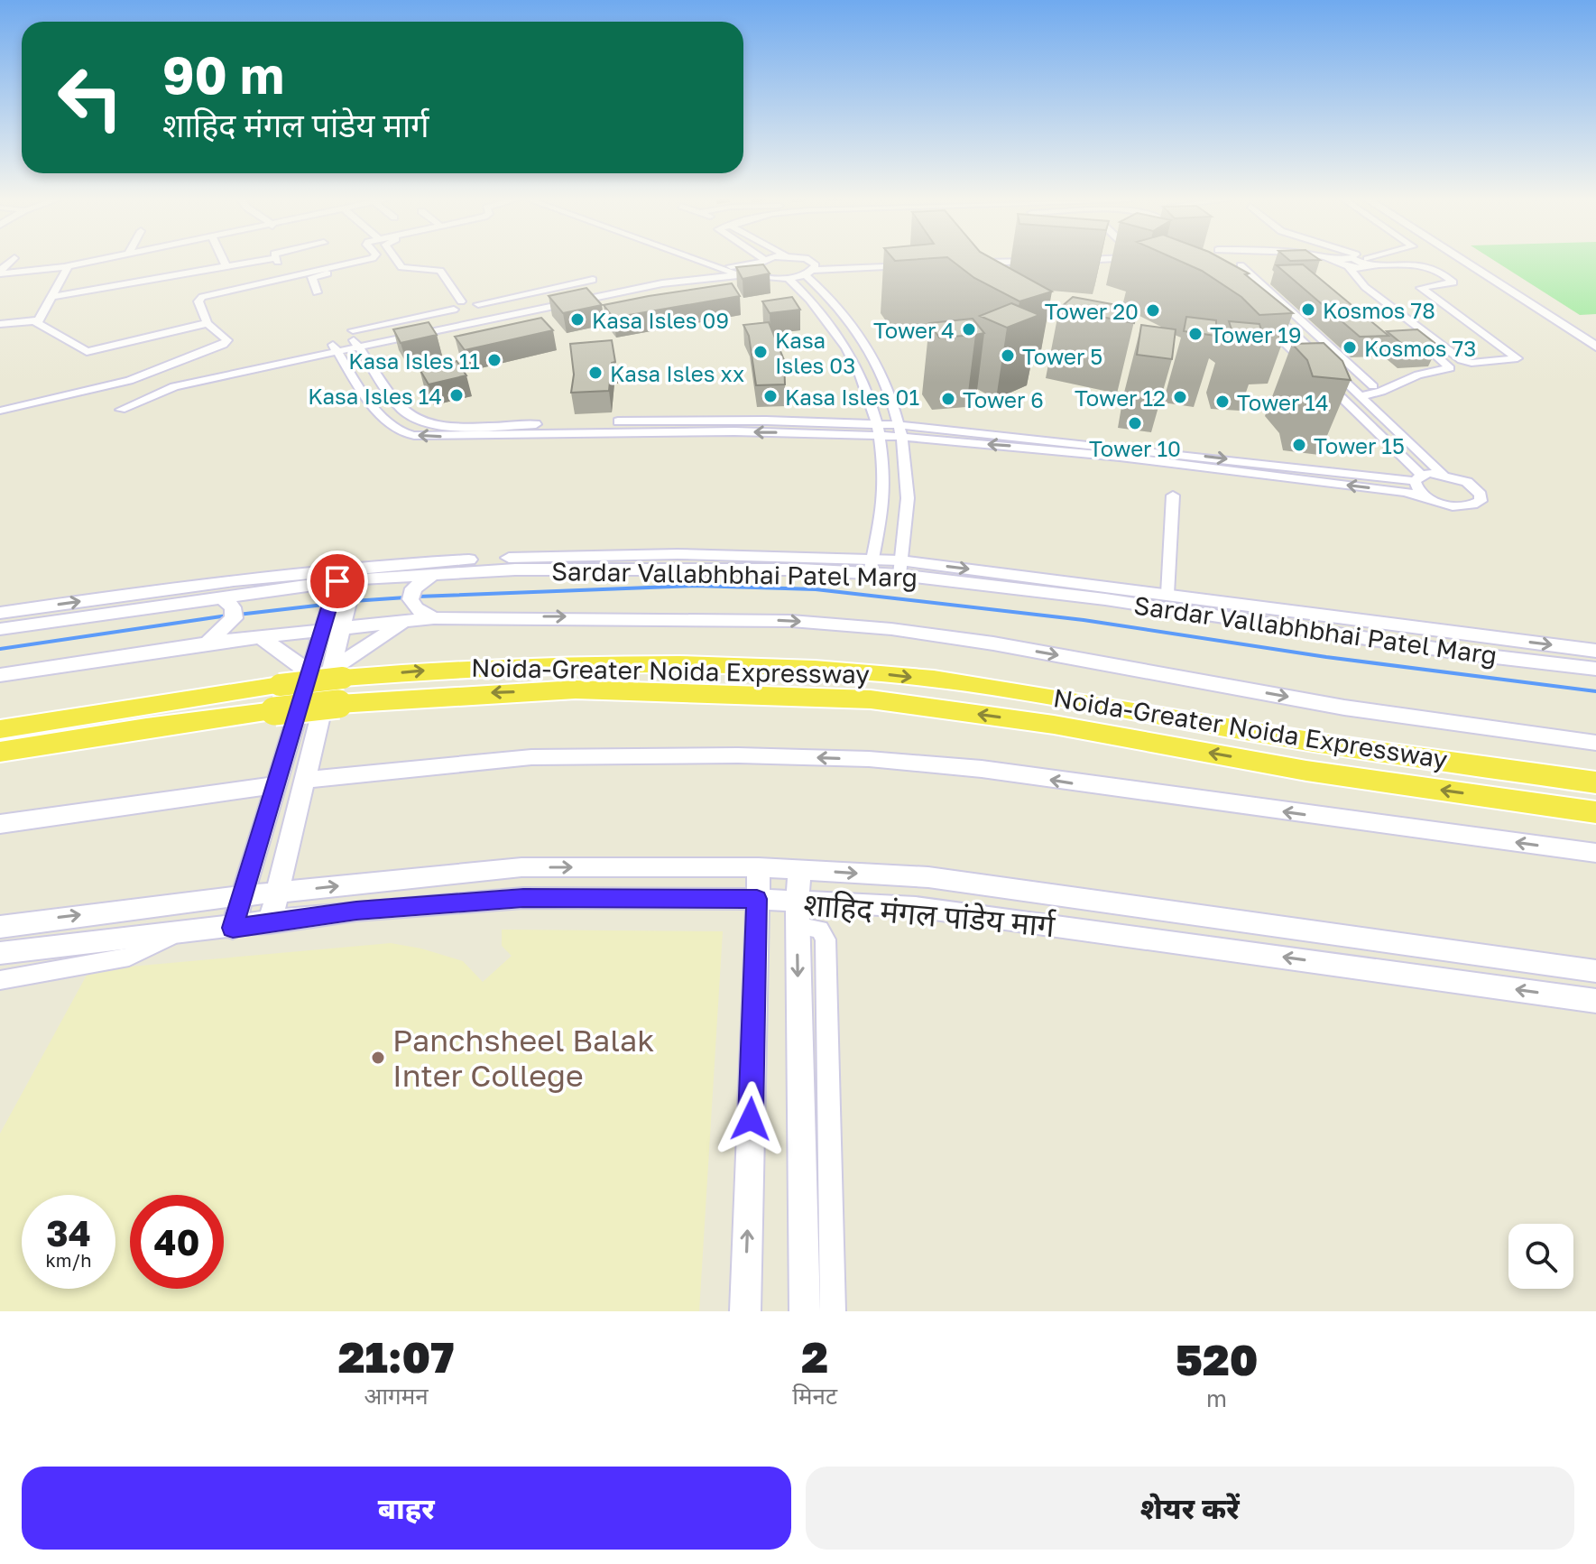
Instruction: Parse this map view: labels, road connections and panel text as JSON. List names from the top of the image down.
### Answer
{
  "streets": {
    "highway": ["Noida-Greater Noida Expressway"],
    "street": ["Sardar Vallabhbhai Patel Marg", "शाहिद मंगल पांडेय मार्ग"]
  },
  "places": [
    "Kosmos 78",
    "Tower 20",
    "Kasa Isles 09",
    "Tower 4",
    "Tower 19",
    "Kosmos 73",
    "Kasa Isles 03",
    "Tower 5",
    "Kasa Isles 11",
    "Kasa Isles xx",
    "Kasa Isles 14",
    "Kasa Isles 01",
    "Tower 12",
    "Tower 6",
    "Tower 14",
    "Tower 10",
    "Tower 15",
    "Panchsheel Balak Inter College"
  ],
  "page": {
    "turn": ["90 m", "शाहिद मंगल पांडेय मार्ग"],
    "speed": "34 km/h",
    "limit": "40",
    "eta": [
      "21:07",
      "आगमन",
      "2",
      "मिनट",
      "520",
      "m"
    ],
    "buttons": ["बाहर", "शेयर करें"]
  }
}
